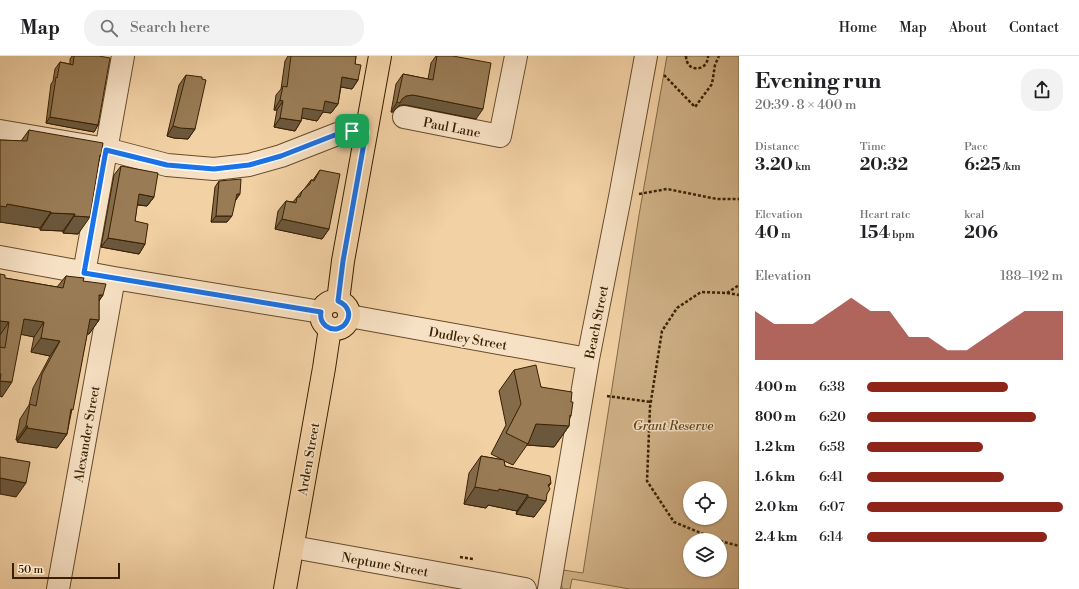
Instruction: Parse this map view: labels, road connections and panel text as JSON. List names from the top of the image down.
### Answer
{
  "streets": {
    "main road": ["Arden Street"],
    "street": [
      "Paul Lane",
      "Beach Street",
      "Dudley Street",
      "Alexander Street",
      "Neptune Street"
    ]
  },
  "crossings": [
    ["Beach Street", "Dudley Street"],
    ["Dudley Street", "Alexander Street"],
    ["Dudley Street", "Arden Street"],
    ["Arden Street", "Neptune Street"]
  ],
  "parks": ["Grant Reserve"],
  "scale_bar": "50 m",
  "page": {
    "header": "Map",
    "search": "Search here",
    "nav": [
      "Home",
      "Map",
      "About",
      "Contact"
    ],
    "heading": ["Evening run", "20:39 · 8 × 400 m"],
    "stats": [
      ["Distance", "3.20 km"],
      ["Time", "20:32"],
      ["Pace", "6:25 /km"],
      ["Elevation", "40 m"],
      ["Heart rate", "154 bpm"],
      ["kcal", "206"]
    ],
    "chart": ["Elevation", "188–192 m"],
    "list": [
      {
        "name": "400 m",
        "note": "6:38"
      },
      {
        "name": "800 m",
        "note": "6:20"
      },
      {
        "name": "1.2 km",
        "note": "6:58"
      },
      {
        "name": "1.6 km",
        "note": "6:41"
      },
      {
        "name": "2.0 km",
        "note": "6:07"
      },
      {
        "name": "2.4 km",
        "note": "6:14"
      }
    ],
    "scale": "50 m"
  }
}
